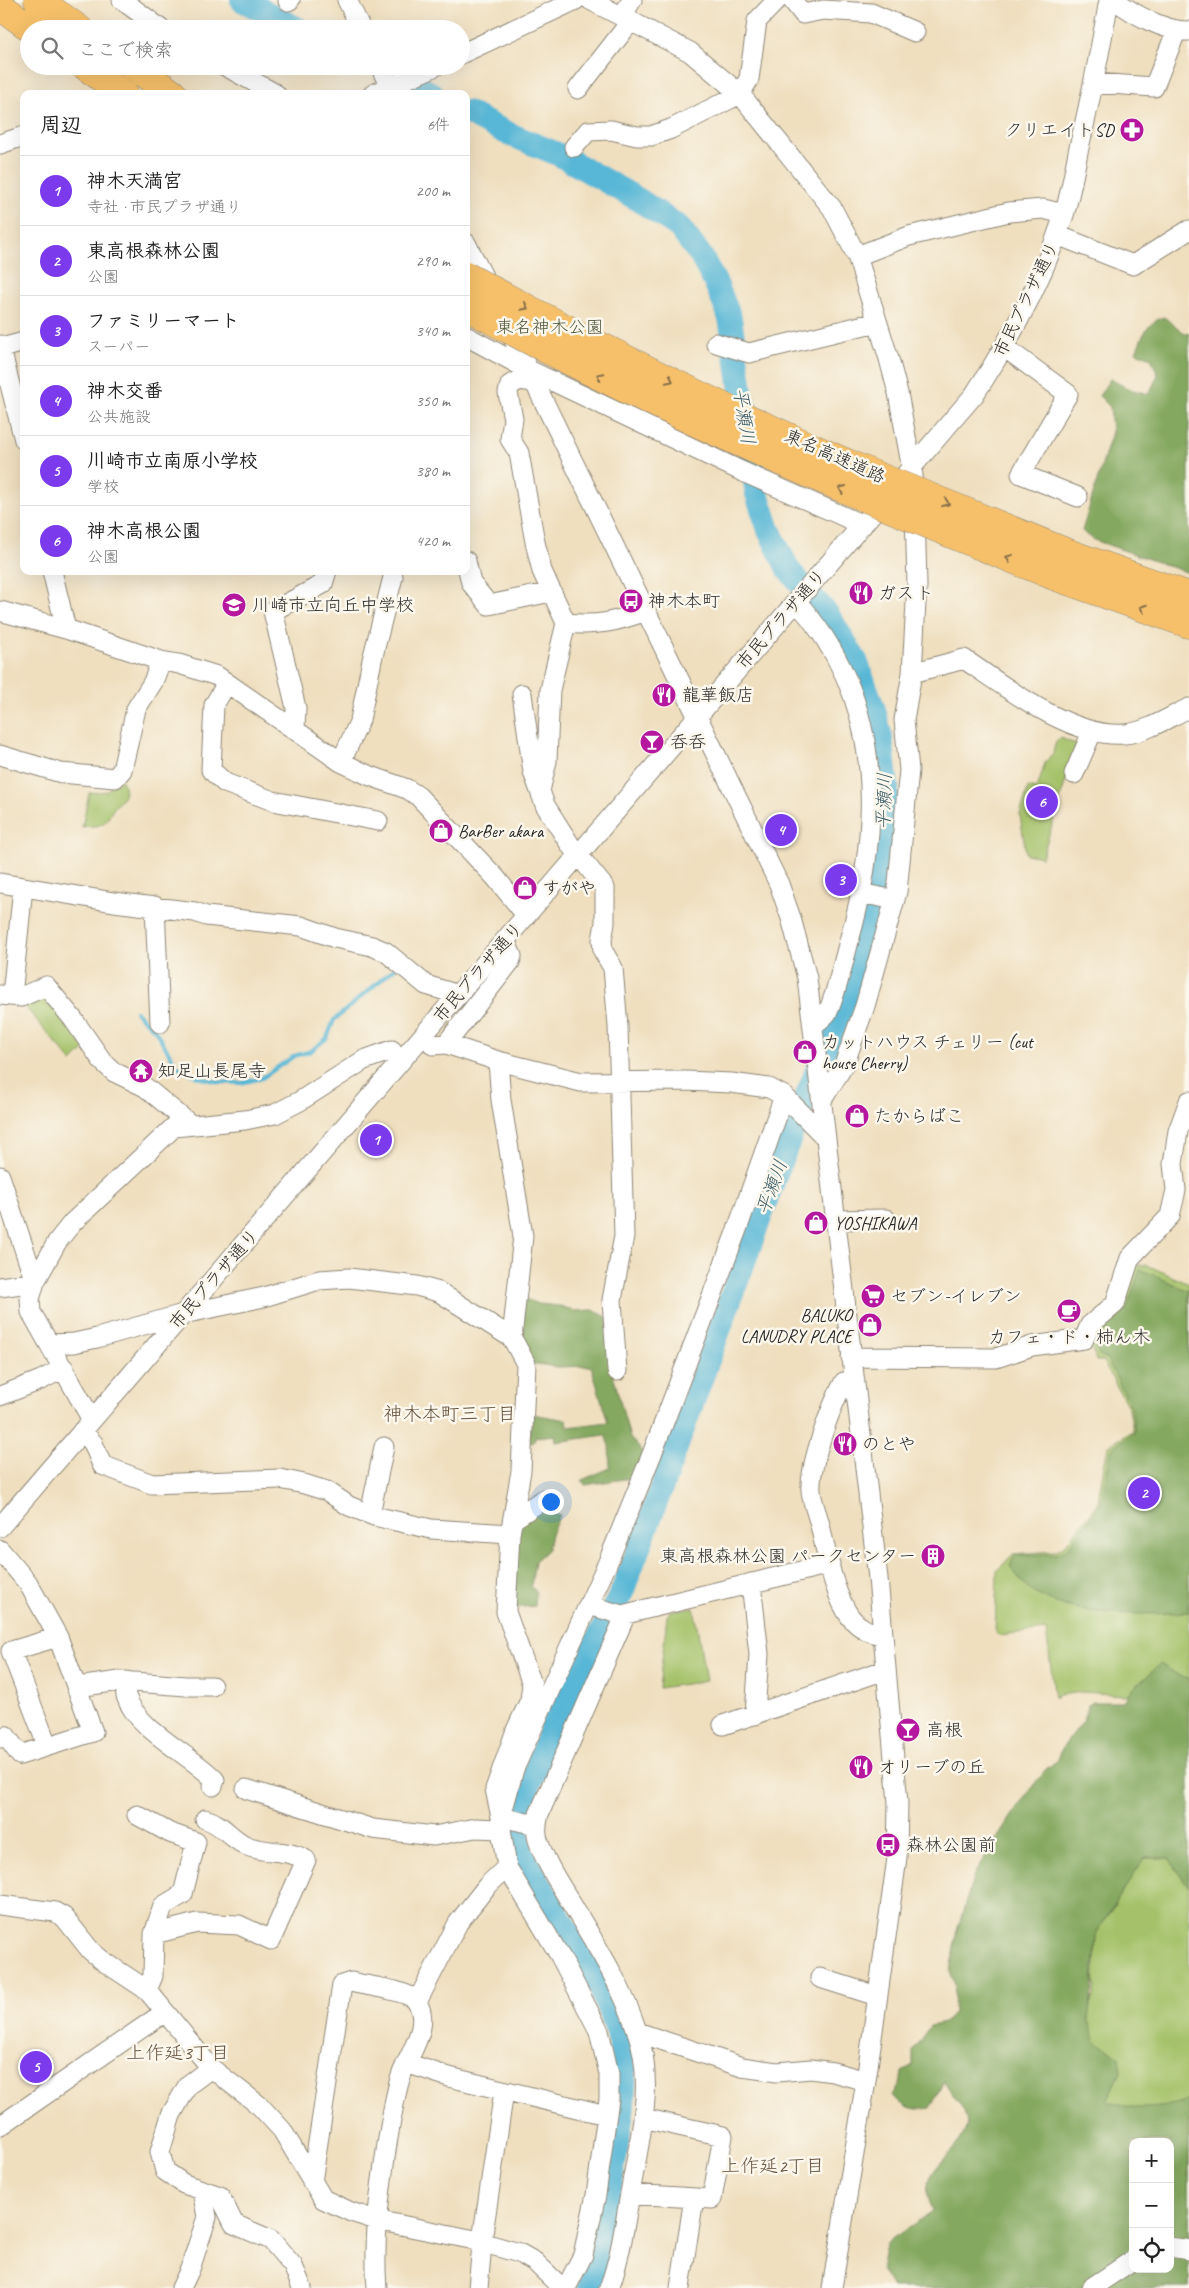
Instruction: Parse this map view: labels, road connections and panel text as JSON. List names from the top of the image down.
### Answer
{
  "streets": {
    "highway": ["東名高速道路"],
    "street": ["市民プラザ通り"]
  },
  "districts": ["神木本町三丁目", "上作延3丁目", "上作延2丁目"],
  "water": ["平瀬川"],
  "parks": ["東名神木公園"],
  "places": {
    "pharmacy": ["クリエイトSD"],
    "restaurant": [
      "ガスト",
      "龍華飯店",
      "のとや",
      "オリーブの丘"
    ],
    "bus stop": ["神木本町", "森林公園前"],
    "school or university": ["川崎市立向丘中学校"],
    "bar": ["呑呑", "高根"],
    "shop": [
      "BarBer akara",
      "すがや",
      "カットハウス チェリー (cut house Cherry)",
      "たからばこ",
      "YOSHIKAWA",
      "BALUKO LANUDRY PLACE"
    ],
    "temple": ["知足山長尾寺"],
    "supermarket": ["セブン-イレブン"],
    "cafe": ["カフェ・ド・柿ん木"],
    "building": ["東高根森林公園 パークセンター"]
  },
  "page": {
    "search": "ここで検索",
    "heading": ["周辺", "6件"],
    "list": [
      {
        "mark": "1",
        "name": "神木天満宮",
        "note": "寺社 · 市民プラザ通り",
        "value": "200 m"
      },
      {
        "mark": "2",
        "name": "東高根森林公園",
        "note": "公園",
        "value": "290 m"
      },
      {
        "mark": "3",
        "name": "ファミリーマート",
        "note": "スーパー",
        "value": "340 m"
      },
      {
        "mark": "4",
        "name": "神木交番",
        "note": "公共施設",
        "value": "350 m"
      },
      {
        "mark": "5",
        "name": "川崎市立南原小学校",
        "note": "学校",
        "value": "380 m"
      },
      {
        "mark": "6",
        "name": "神木高根公園",
        "note": "公園",
        "value": "420 m"
      }
    ],
    "pins": [
      "6",
      "4",
      "3",
      "1",
      "2",
      "5"
    ],
    "map_buttons": ["+", "−"]
  }
}
